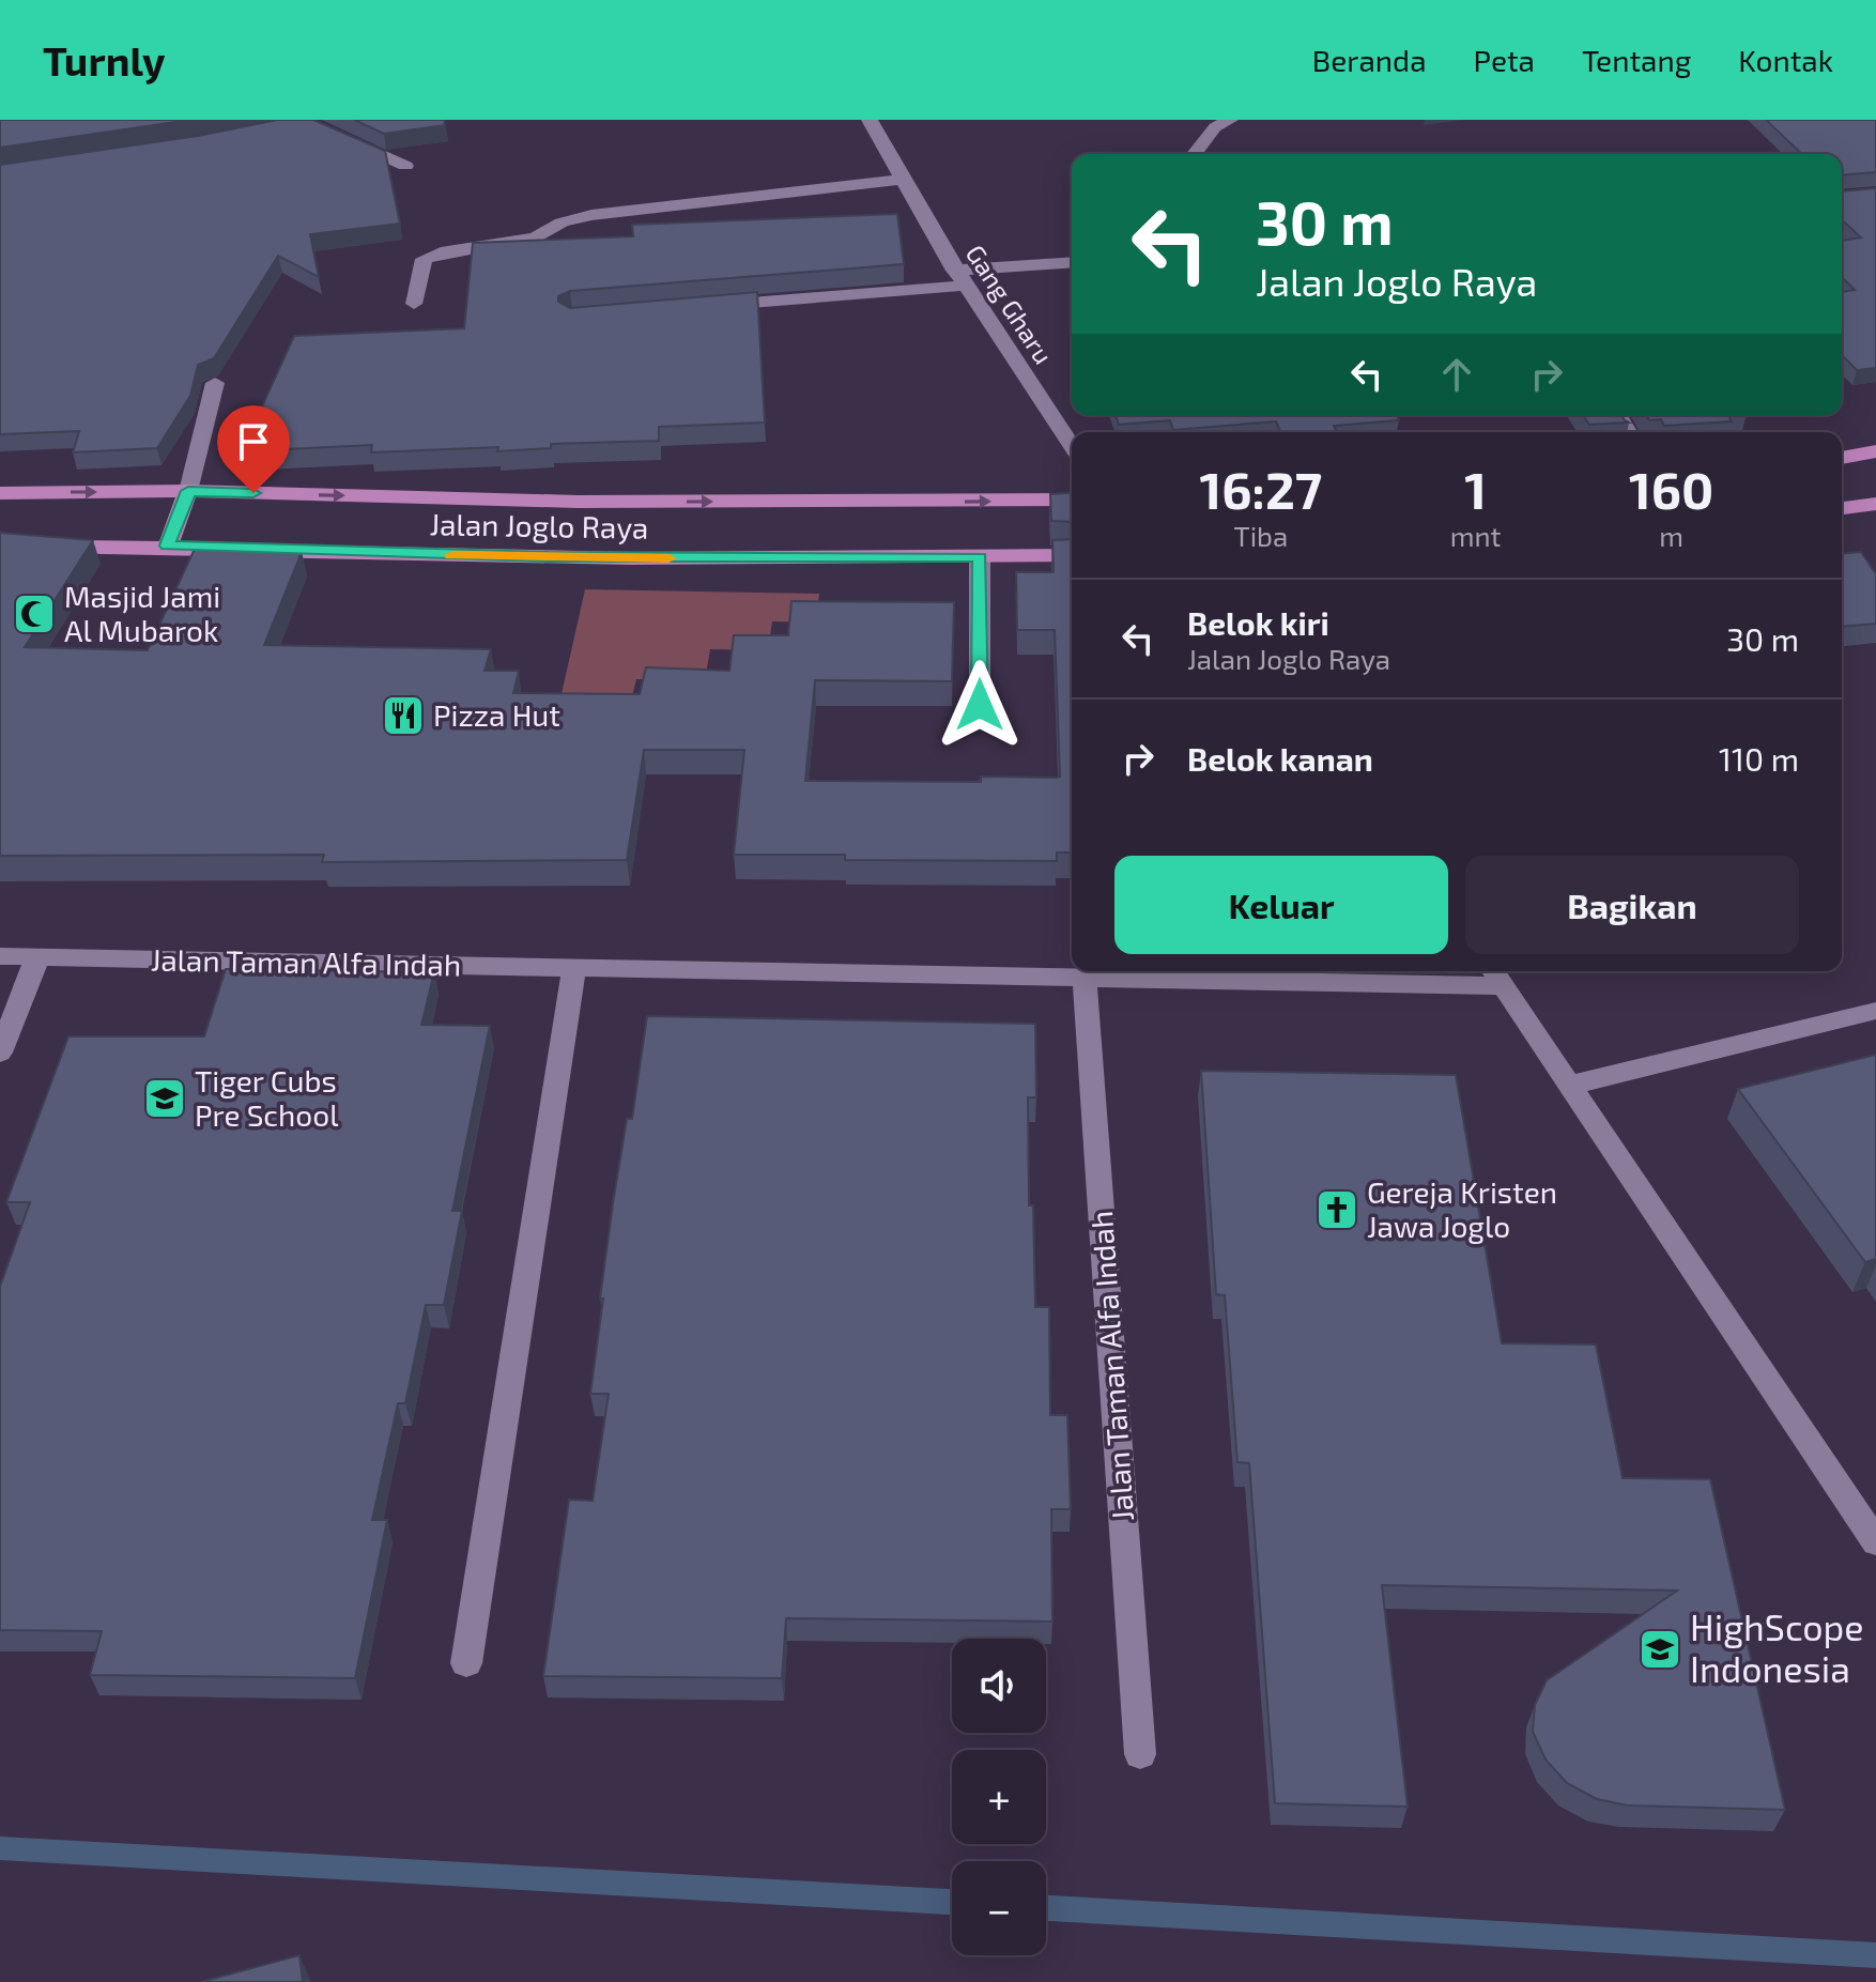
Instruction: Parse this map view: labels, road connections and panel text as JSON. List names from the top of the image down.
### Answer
{
  "streets": {
    "main road": ["Jalan Joglo Raya"],
    "street": ["Gang Gharu", "Jalan Taman Alfa Indah"]
  },
  "places": {
    "mosque": ["Masjid Jami Al Mubarok"],
    "restaurant": ["Pizza Hut"],
    "school or university": ["Tiger Cubs Pre School", "HighScope Indonesia"],
    "church": ["Gereja Kristen Jawa Joglo"]
  },
  "page": {
    "header": "Turnly",
    "nav": [
      "Beranda",
      "Peta",
      "Tentang",
      "Kontak"
    ],
    "turn": ["30 m", "Jalan Joglo Raya"],
    "eta": [
      "16:27",
      "Tiba",
      "1",
      "mnt",
      "160",
      "m"
    ],
    "list": [
      {
        "name": "Belok kiri",
        "note": "Jalan Joglo Raya",
        "value": "30 m"
      },
      {
        "name": "Belok kanan",
        "value": "110 m"
      }
    ],
    "buttons": ["Keluar", "Bagikan"],
    "map_buttons": ["+", "−"]
  }
}
